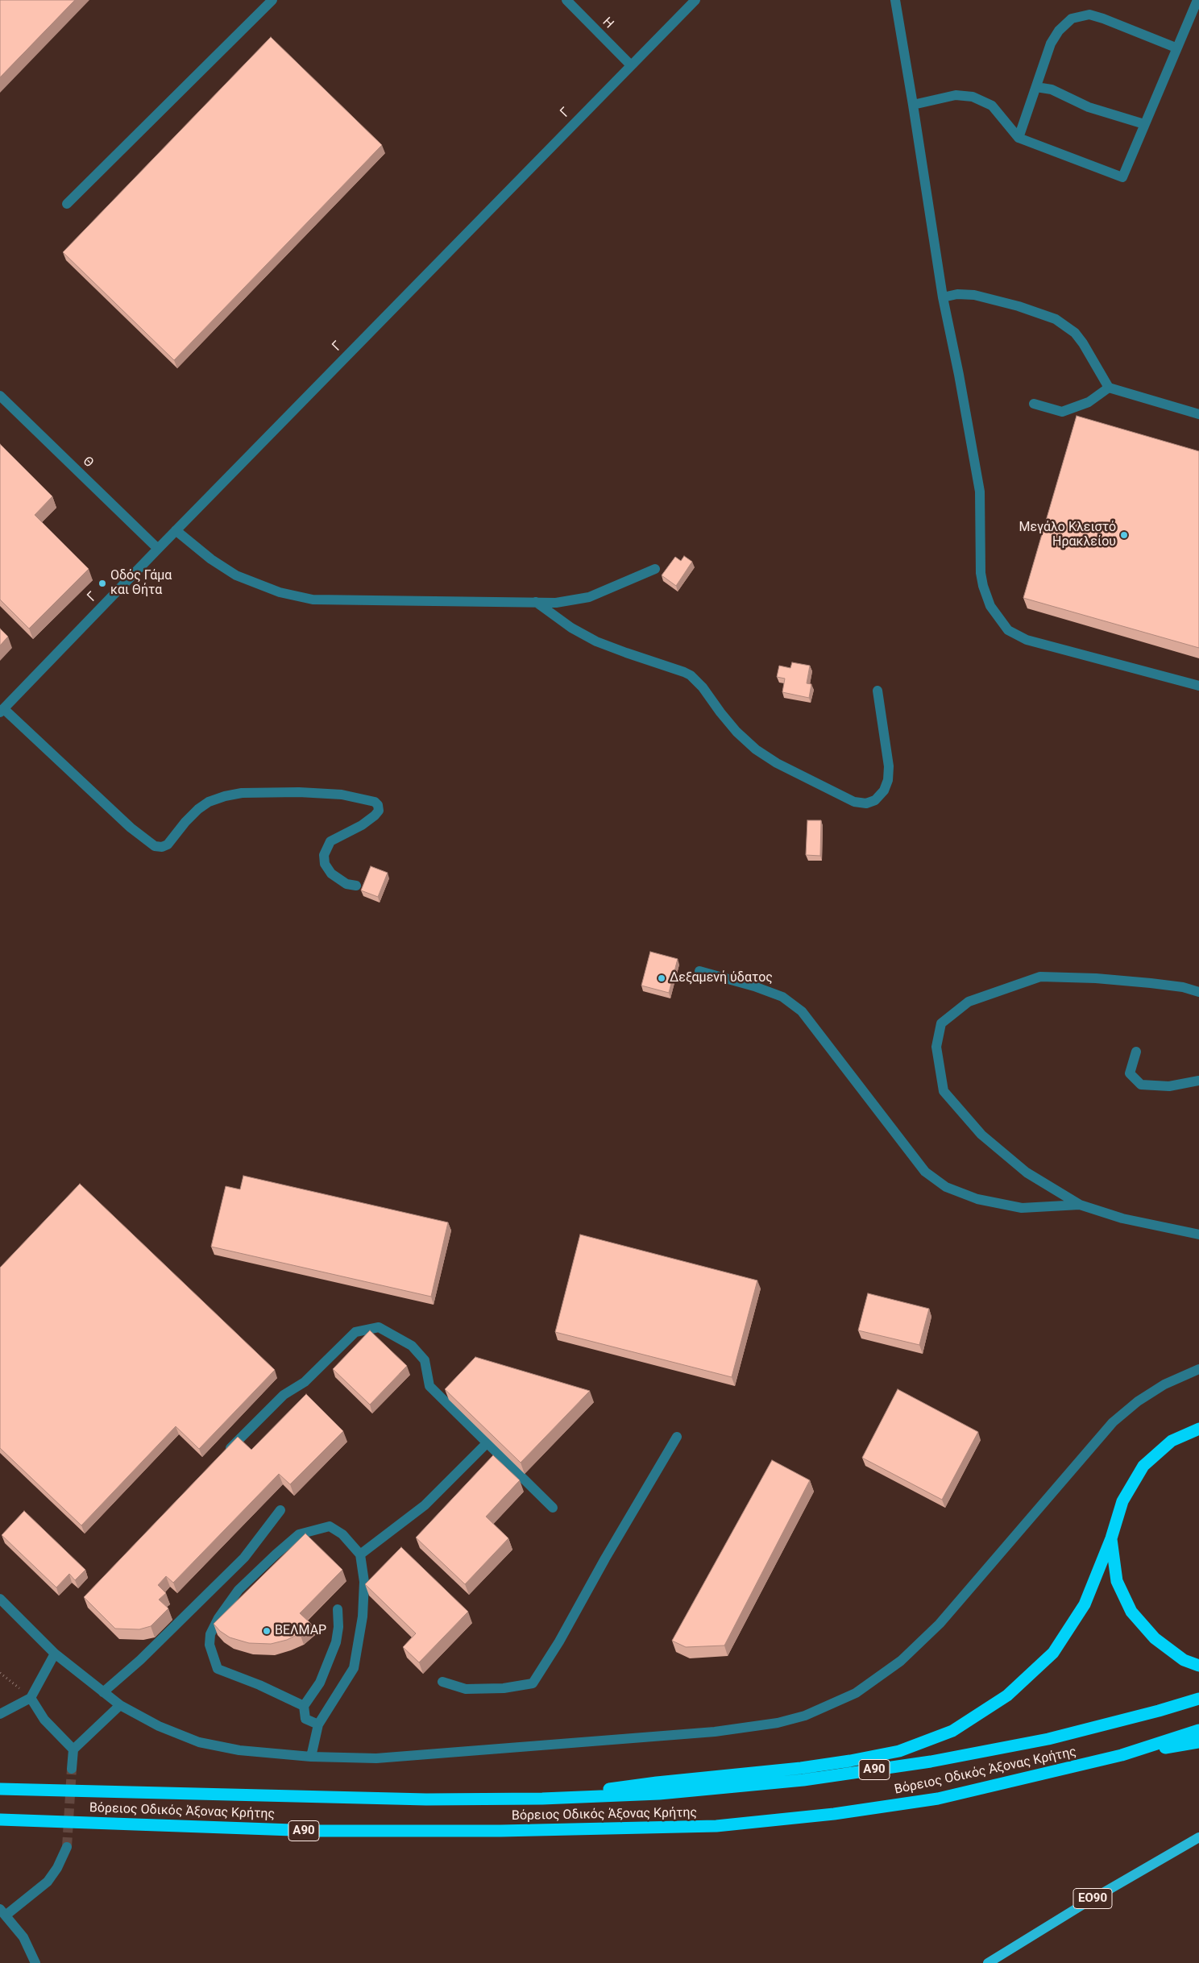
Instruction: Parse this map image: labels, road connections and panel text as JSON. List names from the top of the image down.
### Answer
{
  "streets": {
    "highway": ["Α90", "Βόρειος Οδικός Άξονας Κρήτης"],
    "main road": ["ΕΟ90"],
    "street": ["Η", "Γ", "Θ"]
  },
  "crossings": [
    ["Η", "Γ"],
    ["Γ", "Θ"]
  ],
  "places": [
    "Μεγάλο Κλειστό Ηρακλείου",
    "Οδός Γάμα και Θήτα",
    "Δεξαμενή ύδατος",
    "ΒΕΛΜΑΡ"
  ]
}
